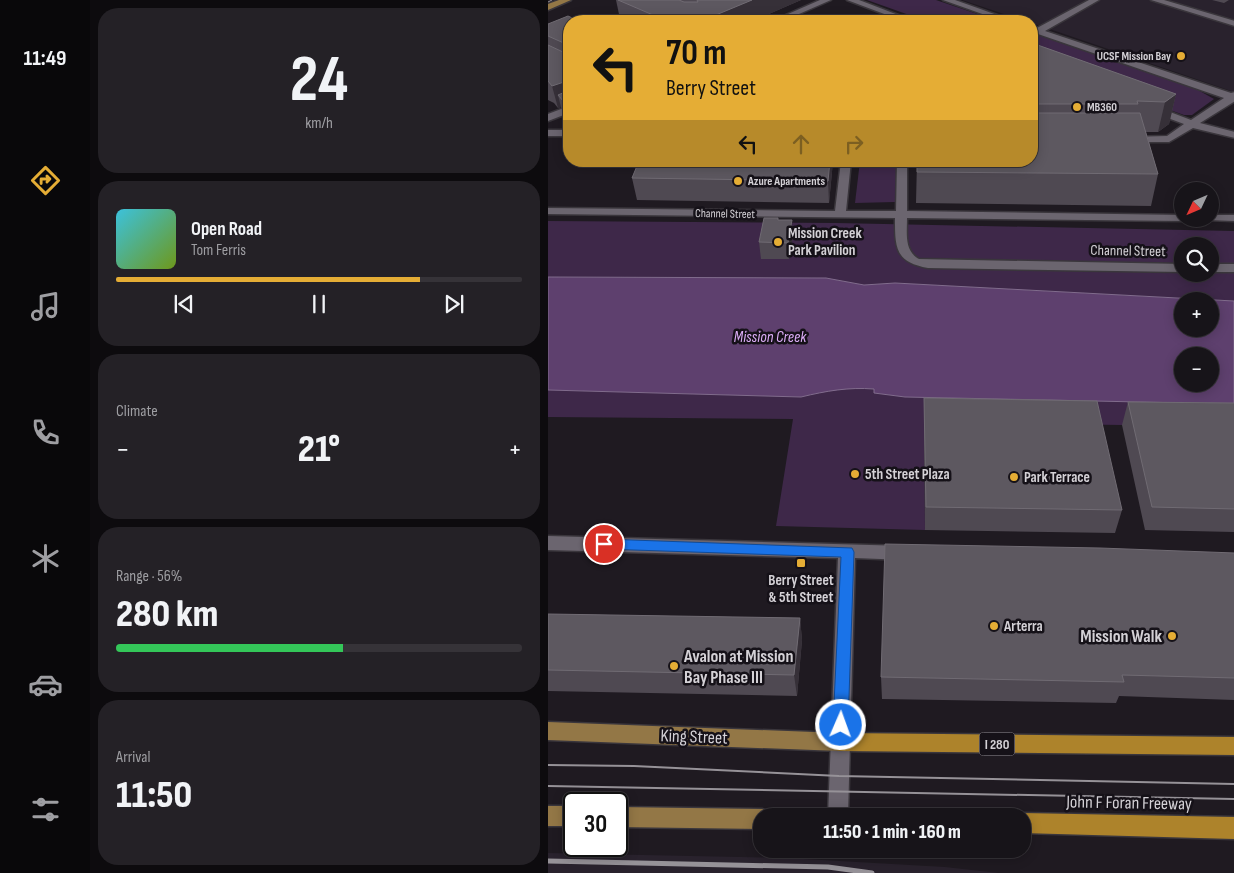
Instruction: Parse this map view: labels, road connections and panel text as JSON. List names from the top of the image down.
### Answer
{
  "streets": {
    "highway": ["I 280", "John F Foran Freeway"],
    "main road": ["King Street"],
    "street": ["Channel Street"]
  },
  "crossings": [
    ["King Street", "I 280"]
  ],
  "water": ["Mission Creek"],
  "places": {
    "other": [
      "UCSF Mission Bay",
      "MB360",
      "Azure Apartments",
      "Mission Creek Park Pavilion",
      "5th Street Plaza",
      "Park Terrace",
      "Arterra",
      "Mission Walk",
      "Avalon at Mission Bay Phase III"
    ],
    "transit": ["Berry Street & 5th Street"]
  },
  "north": "bottom left",
  "page": {
    "tabs": "11:49",
    "tile": [
      ["24", "km/h"],
      "Climate",
      ["Range · 56%", "280 km"],
      ["Arrival", "11:50"]
    ],
    "turn": ["70 m", "Berry Street"],
    "map_buttons": ["+", "−"],
    "song": ["Open Road", "Tom Ferris"],
    "heat": ["−", "21°", "+"],
    "limit": "30",
    "trip": "11:50 · 1 min · 160 m"
  }
}
